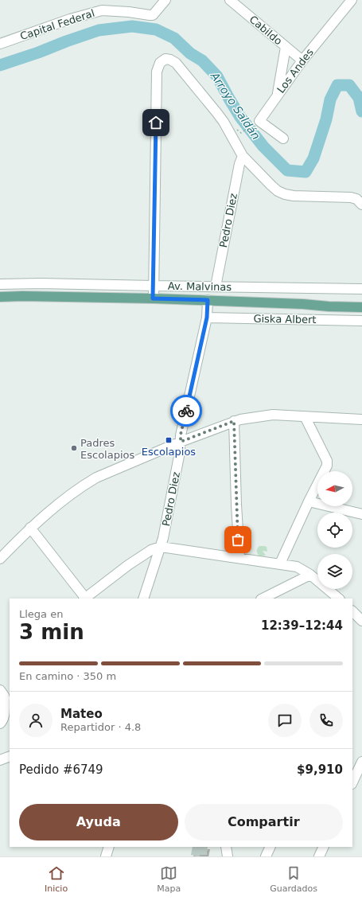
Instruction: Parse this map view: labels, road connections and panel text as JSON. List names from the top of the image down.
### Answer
{
  "streets": {
    "street": [
      "Capital Federal",
      "Cabildo",
      "Los Andes",
      "Pedro Diez",
      "Av. Malvinas",
      "Giska Albert"
    ]
  },
  "crossings": [
    ["Cabildo", "Los Andes"],
    ["Pedro Diez", "Av. Malvinas"],
    ["Pedro Diez", "Giska Albert"]
  ],
  "water": ["Arroyo Saldán"],
  "places": {
    "transit": ["Escolapios"],
    "other": ["Padres Escolapios"]
  },
  "north": "left",
  "page": {
    "heading": ["3 min", "Llega en", "12:39–12:44"],
    "panel": [
      "Mateo",
      "Repartidor · 4.8",
      "Pedido #6749",
      "$9,910"
    ],
    "bar": "En camino · 350 m",
    "buttons": ["Ayuda", "Compartir"],
    "tabs": ["Inicio", "Mapa", "Guardados"]
  }
}
